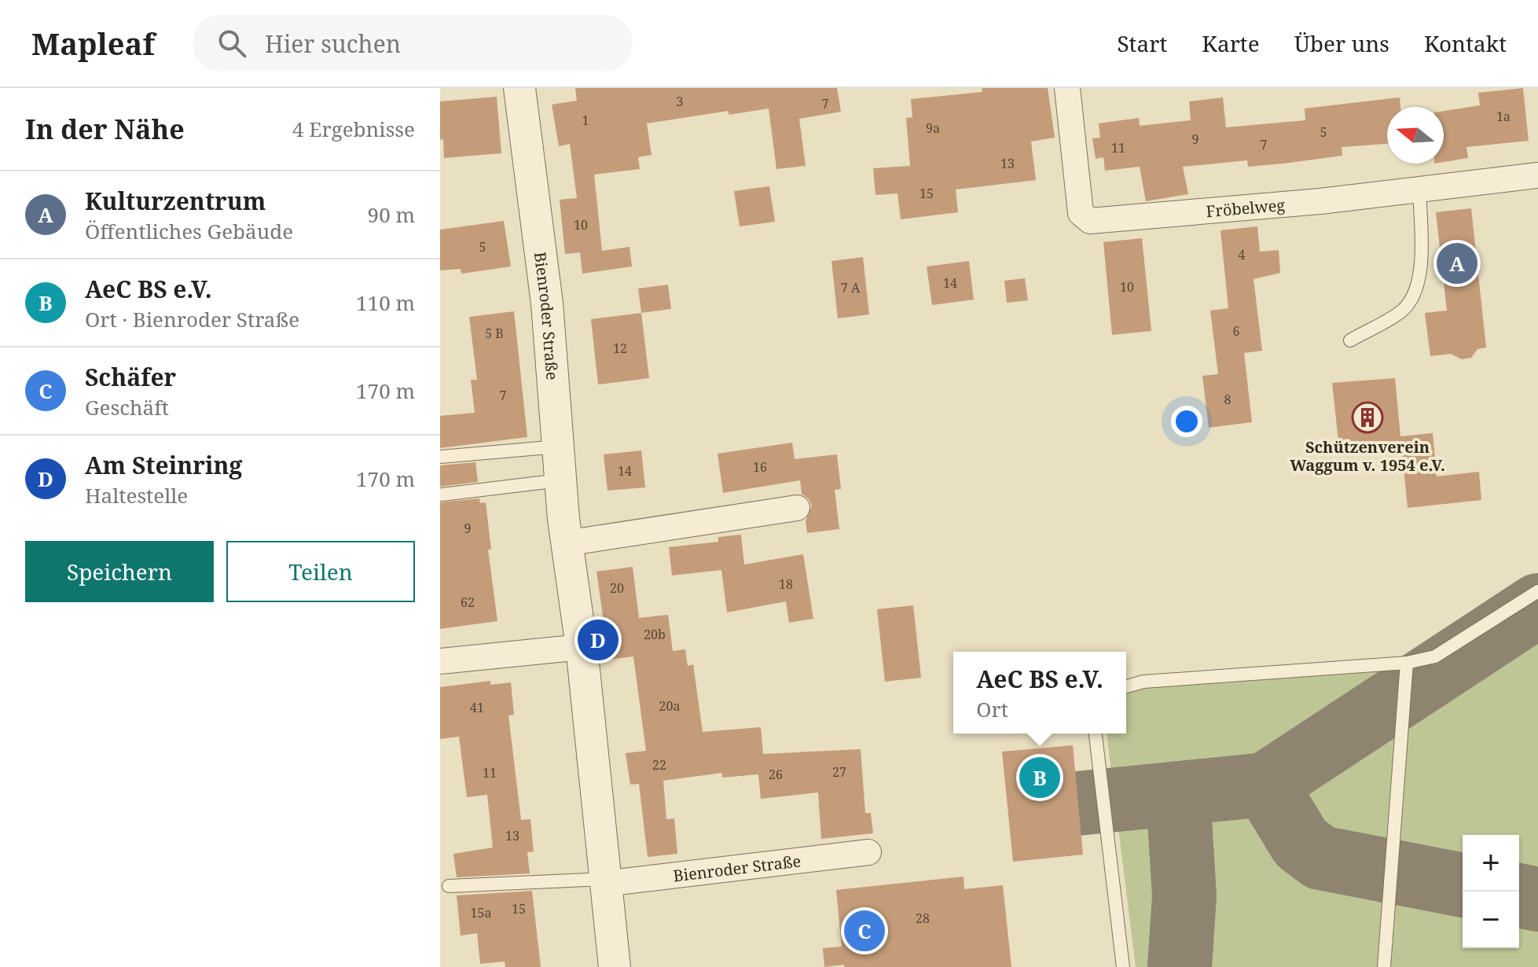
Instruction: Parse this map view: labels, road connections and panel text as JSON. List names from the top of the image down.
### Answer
{
  "streets": {
    "street": ["Fröbelweg", "Bienroder Straße"]
  },
  "places": {
    "building": ["Schützenverein Waggum v. 1954 e.V."]
  },
  "house_numbers": [
    "3",
    "7",
    "1a",
    "1",
    "9a",
    "5",
    "9",
    "7",
    "11",
    "13",
    "15",
    "10",
    "5",
    "4",
    "14",
    "10",
    "7 A",
    "6",
    "5 B",
    "12",
    "7",
    "8",
    "16",
    "14",
    "9",
    "18",
    "20",
    "62",
    "20b",
    "20a",
    "41",
    "22",
    "27",
    "11",
    "26",
    "13",
    "15",
    "15a",
    "28"
  ],
  "north": "left",
  "page": {
    "header": "Mapleaf",
    "search": "Hier suchen",
    "nav": [
      "Start",
      "Karte",
      "Über uns",
      "Kontakt"
    ],
    "heading": ["In der Nähe", "4 Ergebnisse"],
    "list": [
      {
        "mark": "A",
        "name": "Kulturzentrum",
        "note": "Öffentliches Gebäude",
        "value": "90 m"
      },
      {
        "mark": "B",
        "name": "AeC BS e.V.",
        "note": "Ort · Bienroder Straße",
        "value": "110 m"
      },
      {
        "mark": "C",
        "name": "Schäfer",
        "note": "Geschäft",
        "value": "170 m"
      },
      {
        "mark": "D",
        "name": "Am Steinring",
        "note": "Haltestelle",
        "value": "170 m"
      }
    ],
    "pins": [
      "A",
      "D",
      "B",
      "C"
    ],
    "buttons": ["Speichern", "Teilen"],
    "popup": ["AeC BS e.V.", "Ort"],
    "map_buttons": ["+", "−"]
  }
}
